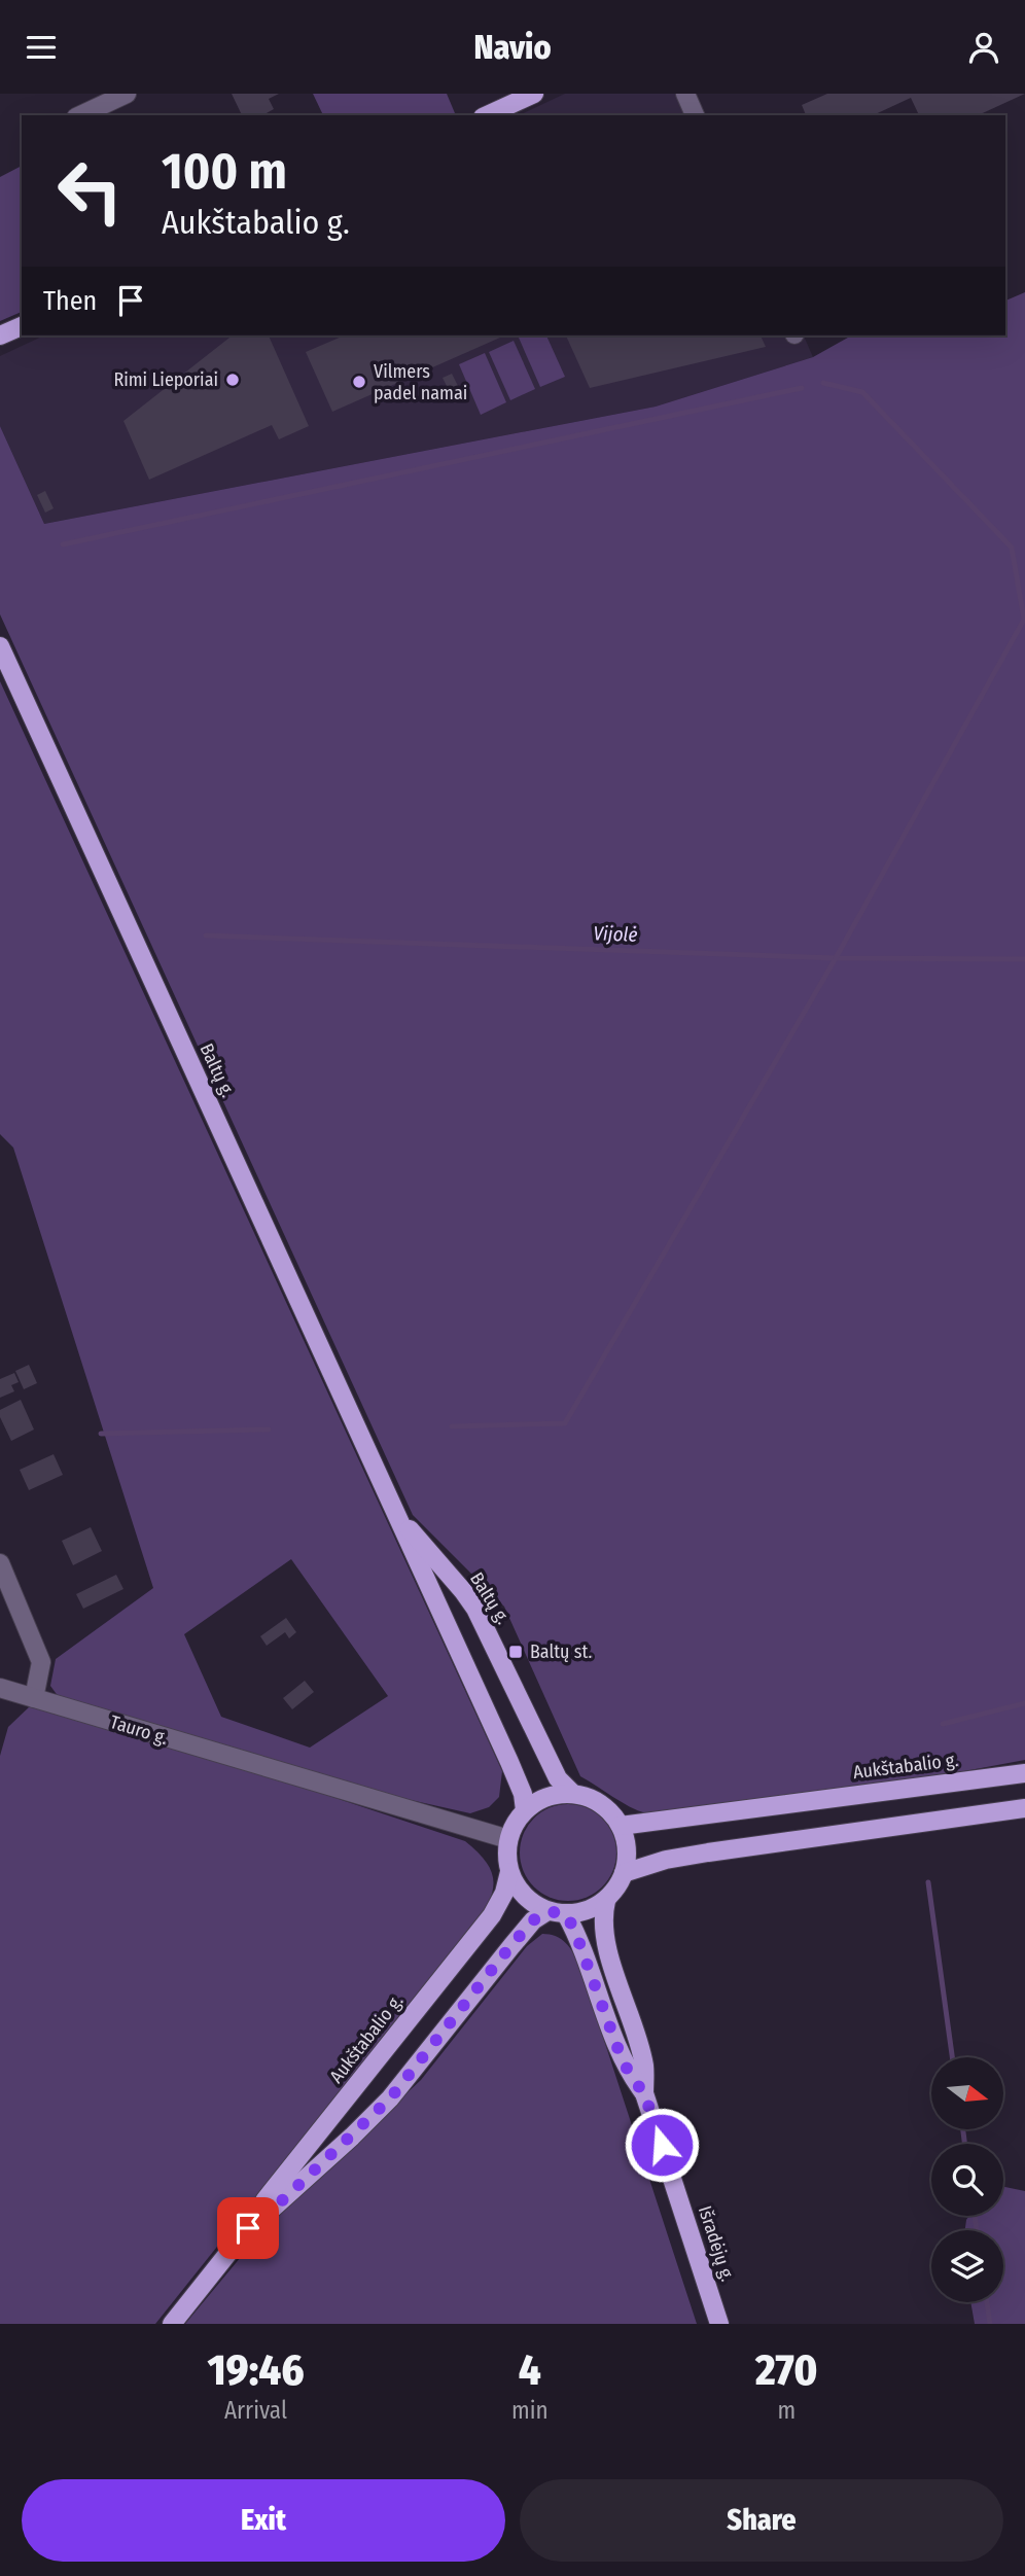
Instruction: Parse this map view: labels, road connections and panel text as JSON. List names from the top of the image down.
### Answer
{
  "streets": {
    "main road": ["Baltų g.", "Aukštabalio g.", "Išradėjų g."],
    "street": ["Tauro g."]
  },
  "crossings": [
    ["Baltų g.", "Tauro g."],
    ["Baltų g.", "Aukštabalio g."],
    ["Baltų g.", "Išradėjų g."],
    ["Tauro g.", "Aukštabalio g."],
    ["Tauro g.", "Išradėjų g."],
    ["Aukštabalio g.", "Išradėjų g."]
  ],
  "water": ["Vijolė"],
  "places": {
    "other": ["Rimi Lieporiai", "Vilmers padel namai"],
    "transit": ["Baltų st."]
  },
  "north": "right",
  "page": {
    "header": "Navio",
    "turn": ["100 m", "Aukštabalio g."],
    "then": "Then",
    "eta": [
      "19:46",
      "Arrival",
      "4",
      "min",
      "270",
      "m"
    ],
    "buttons": ["Exit", "Share"]
  }
}
